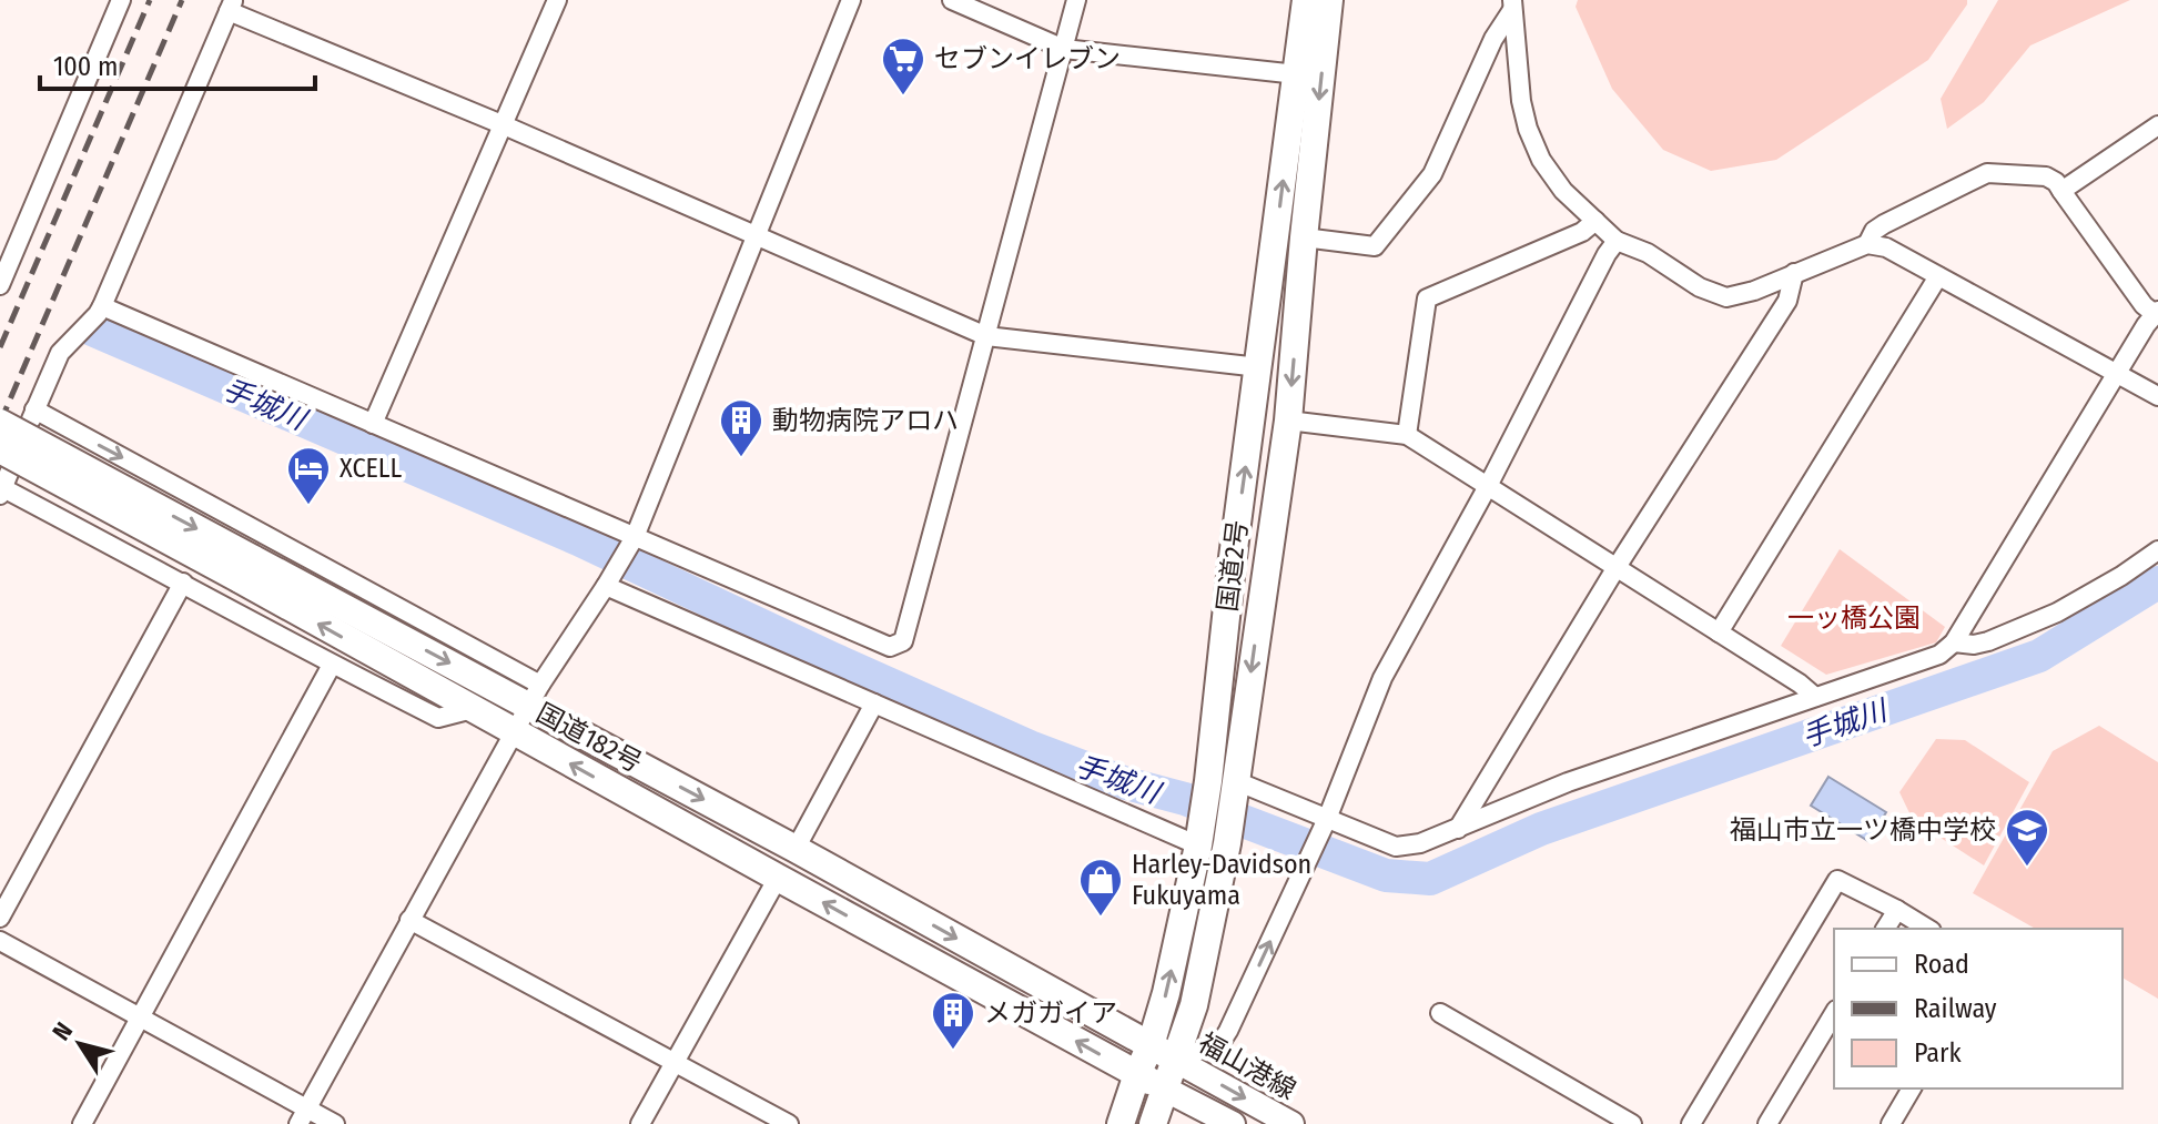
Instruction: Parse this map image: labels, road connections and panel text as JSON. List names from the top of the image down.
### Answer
{
  "streets": {
    "highway": ["国道2号", "国道182号"],
    "main road": ["福山港線"]
  },
  "crossings": [
    ["国道2号", "国道182号"],
    ["国道2号", "福山港線"],
    ["国道182号", "福山港線"]
  ],
  "water": ["手城川"],
  "parks": ["一ッ橋公園"],
  "places": {
    "supermarket": ["セブンイレブン"],
    "building": ["動物病院アロハ", "メガガイア"],
    "hotel": ["XCELL"],
    "school or university": ["福山市立一ツ橋中学校"],
    "shop": ["Harley-Davidson Fukuyama"]
  },
  "legend": ["Road", "Railway", "Park"],
  "scale_bar": "100 m",
  "north": "top left"
}
